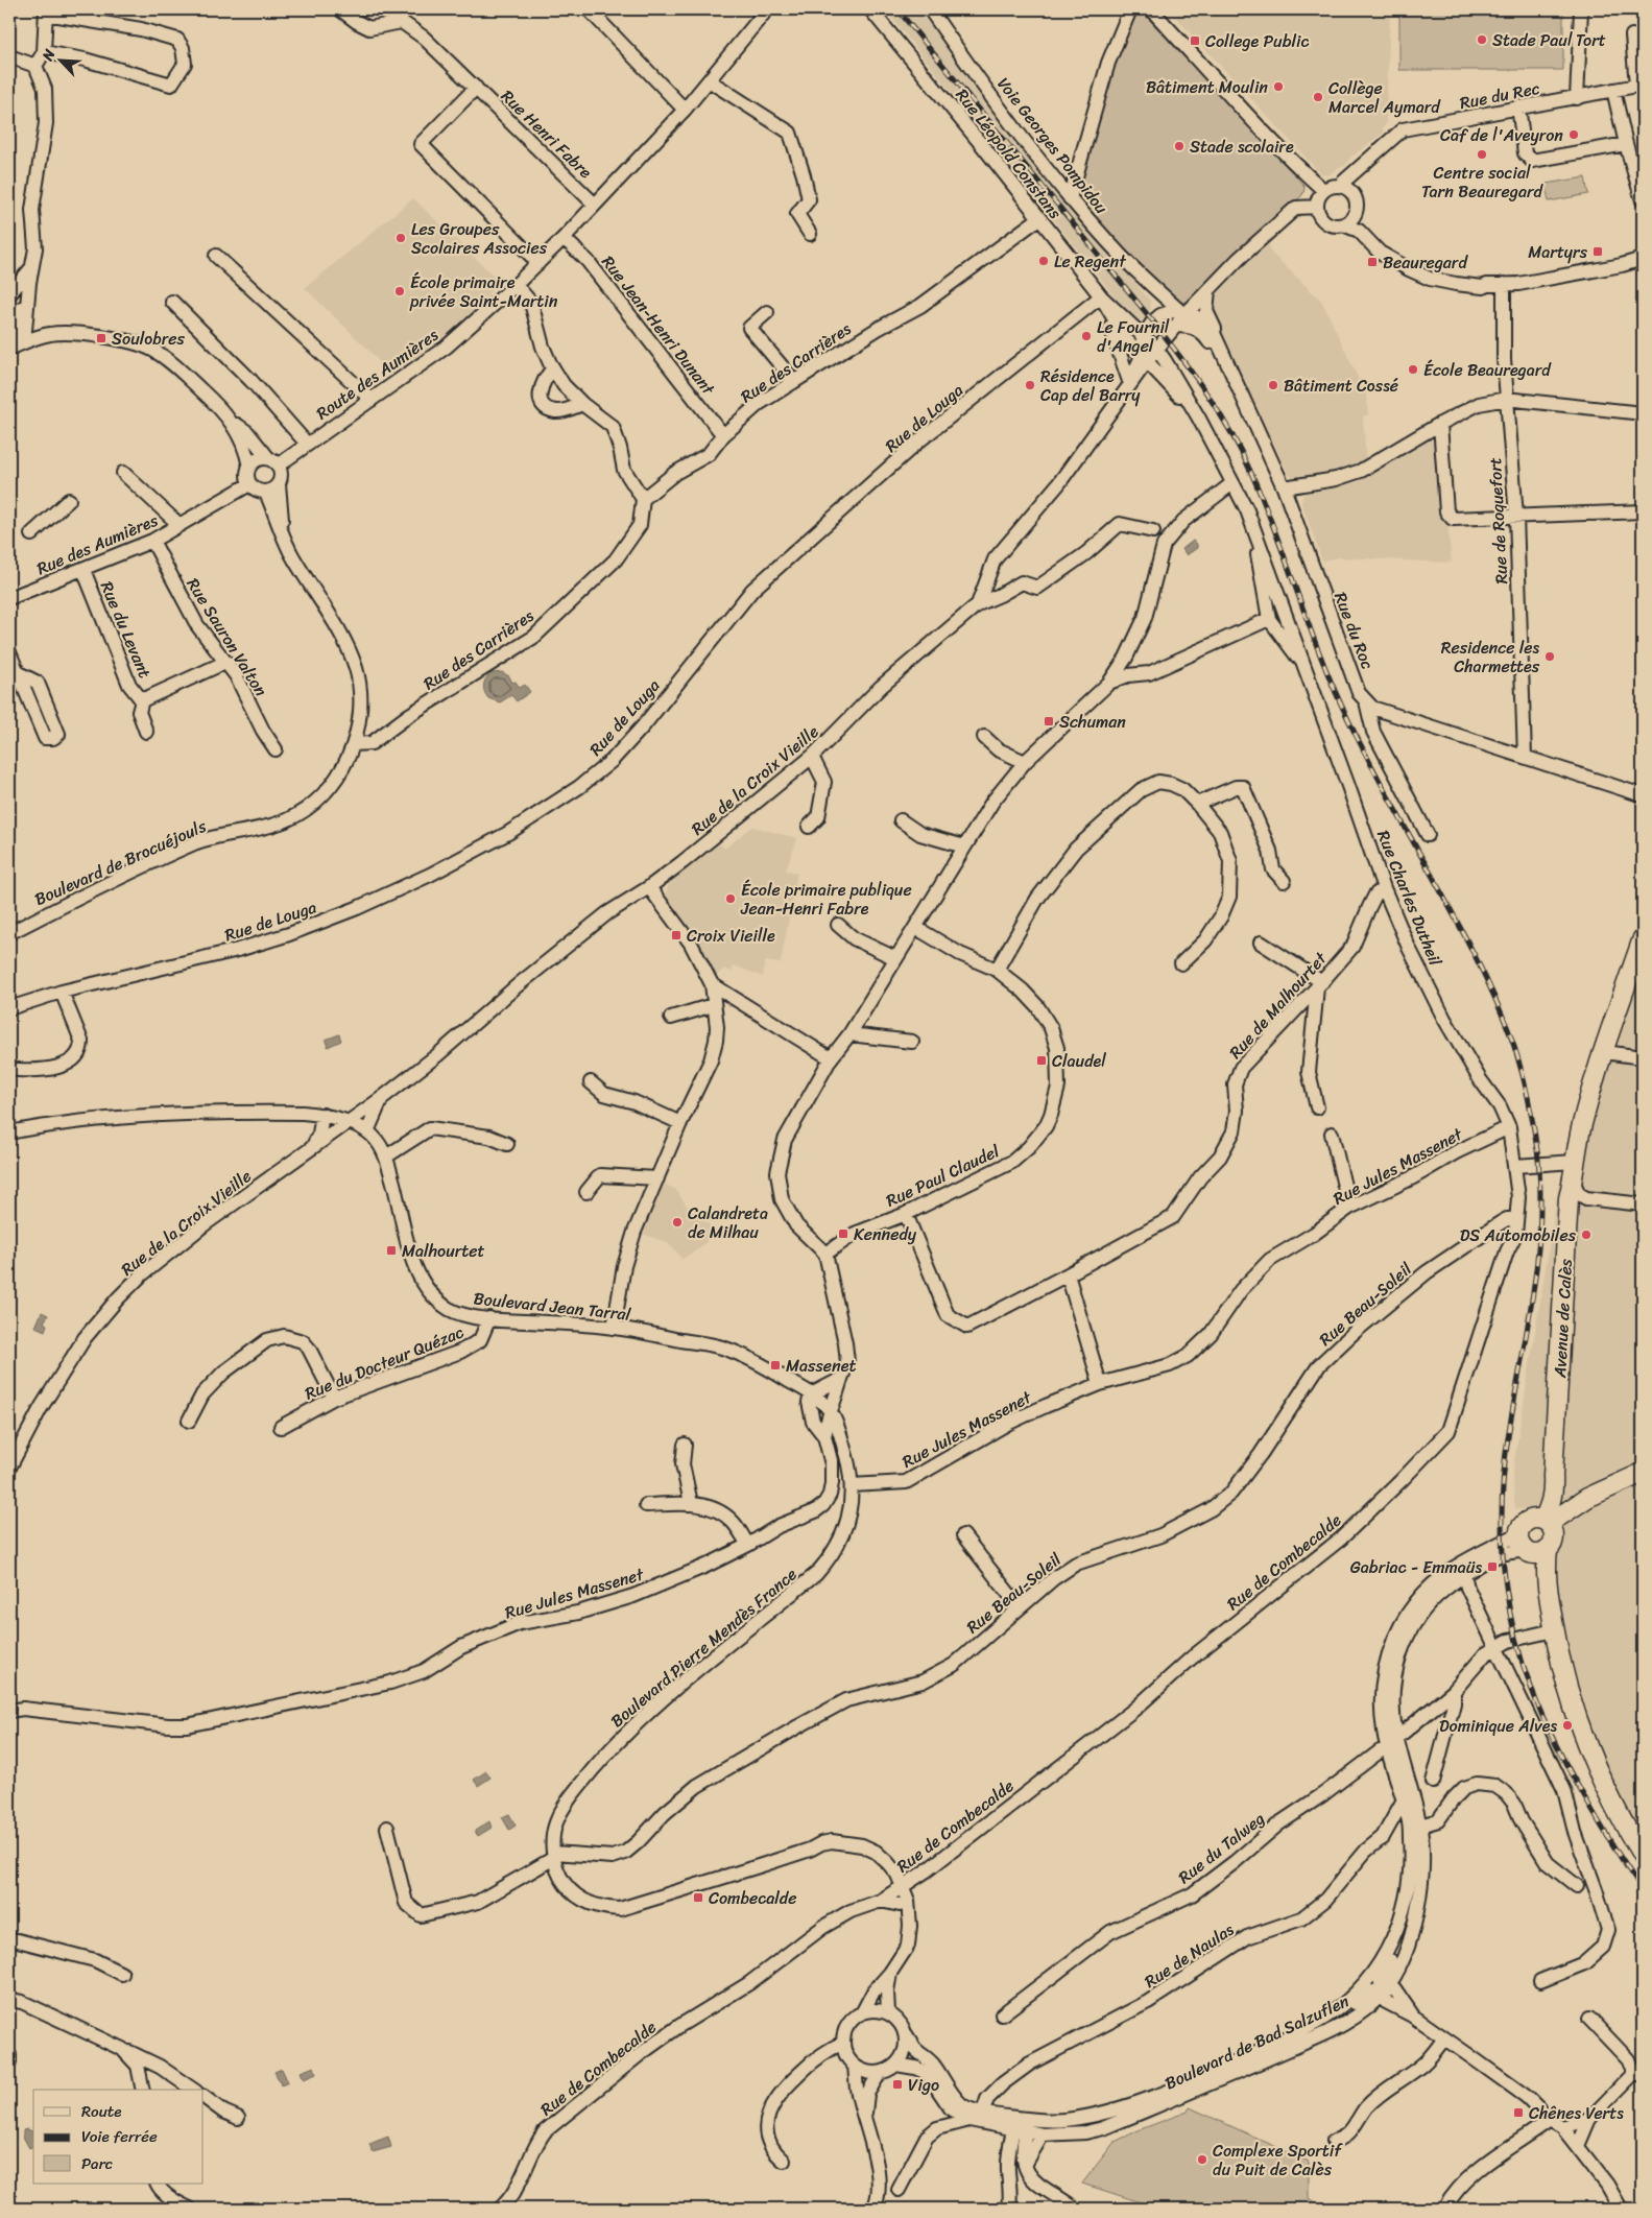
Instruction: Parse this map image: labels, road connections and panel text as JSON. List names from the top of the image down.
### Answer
{
  "streets": {
    "street": [
      "Rue du Rec",
      "Rue Henri Fabre",
      "Voie Georges Pompidou",
      "Rue Léopold Constans",
      "Rue Jean-Henri Dunant",
      "Rue des Carrières",
      "Route des Aumières",
      "Rue de Louga",
      "Rue de Roquefort",
      "Rue des Aumières",
      "Rue du Levant",
      "Rue du Roc",
      "Rue Sauron Valton",
      "Rue de la Croix Vieille",
      "Boulevard de Brocuéjouls",
      "Rue Charles Dutheil",
      "Rue de Malhourtet",
      "Rue Jules Massenet",
      "Rue Paul Claudel",
      "Rue Beau-Soleil",
      "Boulevard Jean Tarral",
      "Avenue de Calès",
      "Rue du Docteur Quézac",
      "Rue de Combecalde",
      "Boulevard Pierre Mendès France",
      "Rue du Talweg",
      "Rue de Naulas",
      "Boulevard de Bad Salzuflen"
    ]
  },
  "crossings": [
    ["Rue Henri Fabre", "Route des Aumières"],
    ["Voie Georges Pompidou", "Rue du Roc"],
    ["Voie Georges Pompidou", "Rue de la Croix Vieille"],
    ["Rue Léopold Constans", "Rue des Carrières"],
    ["Rue Léopold Constans", "Rue de Louga"],
    ["Rue Léopold Constans", "Rue de la Croix Vieille"],
    ["Rue Léopold Constans", "Rue Charles Dutheil"],
    ["Rue Jean-Henri Dunant", "Rue des Carrières"],
    ["Rue Jean-Henri Dunant", "Route des Aumières"],
    ["Rue des Carrières", "Boulevard de Brocuéjouls"],
    ["Route des Aumières", "Rue des Aumières"],
    ["Route des Aumières", "Boulevard de Brocuéjouls"],
    ["Rue des Aumières", "Rue du Levant"],
    ["Rue des Aumières", "Rue Sauron Valton"],
    ["Rue des Aumières", "Boulevard de Brocuéjouls"],
    ["Rue du Levant", "Rue Sauron Valton"],
    ["Rue du Roc", "Rue de la Croix Vieille"],
    ["Rue de la Croix Vieille", "Rue Charles Dutheil"],
    ["Rue de la Croix Vieille", "Boulevard Jean Tarral"],
    ["Rue Charles Dutheil", "Rue de Malhourtet"],
    ["Rue Charles Dutheil", "Rue Jules Massenet"],
    ["Rue Charles Dutheil", "Rue de Combecalde"],
    ["Rue de Malhourtet", "Rue Paul Claudel"],
    ["Rue Jules Massenet", "Rue Paul Claudel"],
    ["Rue Jules Massenet", "Boulevard Jean Tarral"],
    ["Rue Jules Massenet", "Rue de Combecalde"],
    ["Rue Jules Massenet", "Boulevard Pierre Mendès France"],
    ["Rue Beau-Soleil", "Rue de Combecalde"],
    ["Rue Beau-Soleil", "Boulevard Pierre Mendès France"],
    ["Boulevard Jean Tarral", "Rue du Docteur Quézac"],
    ["Boulevard Jean Tarral", "Boulevard Pierre Mendès France"],
    ["Avenue de Calès", "Boulevard de Bad Salzuflen"],
    ["Rue de Combecalde", "Boulevard Pierre Mendès France"],
    ["Boulevard Pierre Mendès France", "Boulevard de Bad Salzuflen"],
    ["Rue de Naulas", "Boulevard de Bad Salzuflen"]
  ],
  "places": {
    "other": [
      "Stade Paul Tort",
      "Bâtiment Moulin",
      "Collège Marcel Aymard",
      "Caf de l'Aveyron",
      "Stade scolaire",
      "Centre social Tarn Beauregard",
      "Les Groupes Scolaires Associes",
      "Le Regent",
      "École primaire privée Saint-Martin",
      "Le Fournil d'Angel",
      "École Beauregard",
      "Résidence Cap del Barry",
      "Bâtiment Cossé",
      "Residence les Charmettes",
      "École primaire publique Jean-Henri Fabre",
      "Calandreta de Milhau",
      "DS Automobiles",
      "Dominique Alves",
      "Complexe Sportif du Puit de Calès"
    ],
    "transit": [
      "College Public",
      "Martyrs",
      "Beauregard",
      "Soulobres",
      "Schuman",
      "Croix Vieille",
      "Claudel",
      "Kennedy",
      "Malhourtet",
      "Massenet",
      "Gabriac - Emmaüs",
      "Combecalde",
      "Vigo",
      "Chênes Verts"
    ]
  },
  "legend": ["Route", "Voie ferrée", "Parc"],
  "north": "top left"
}
